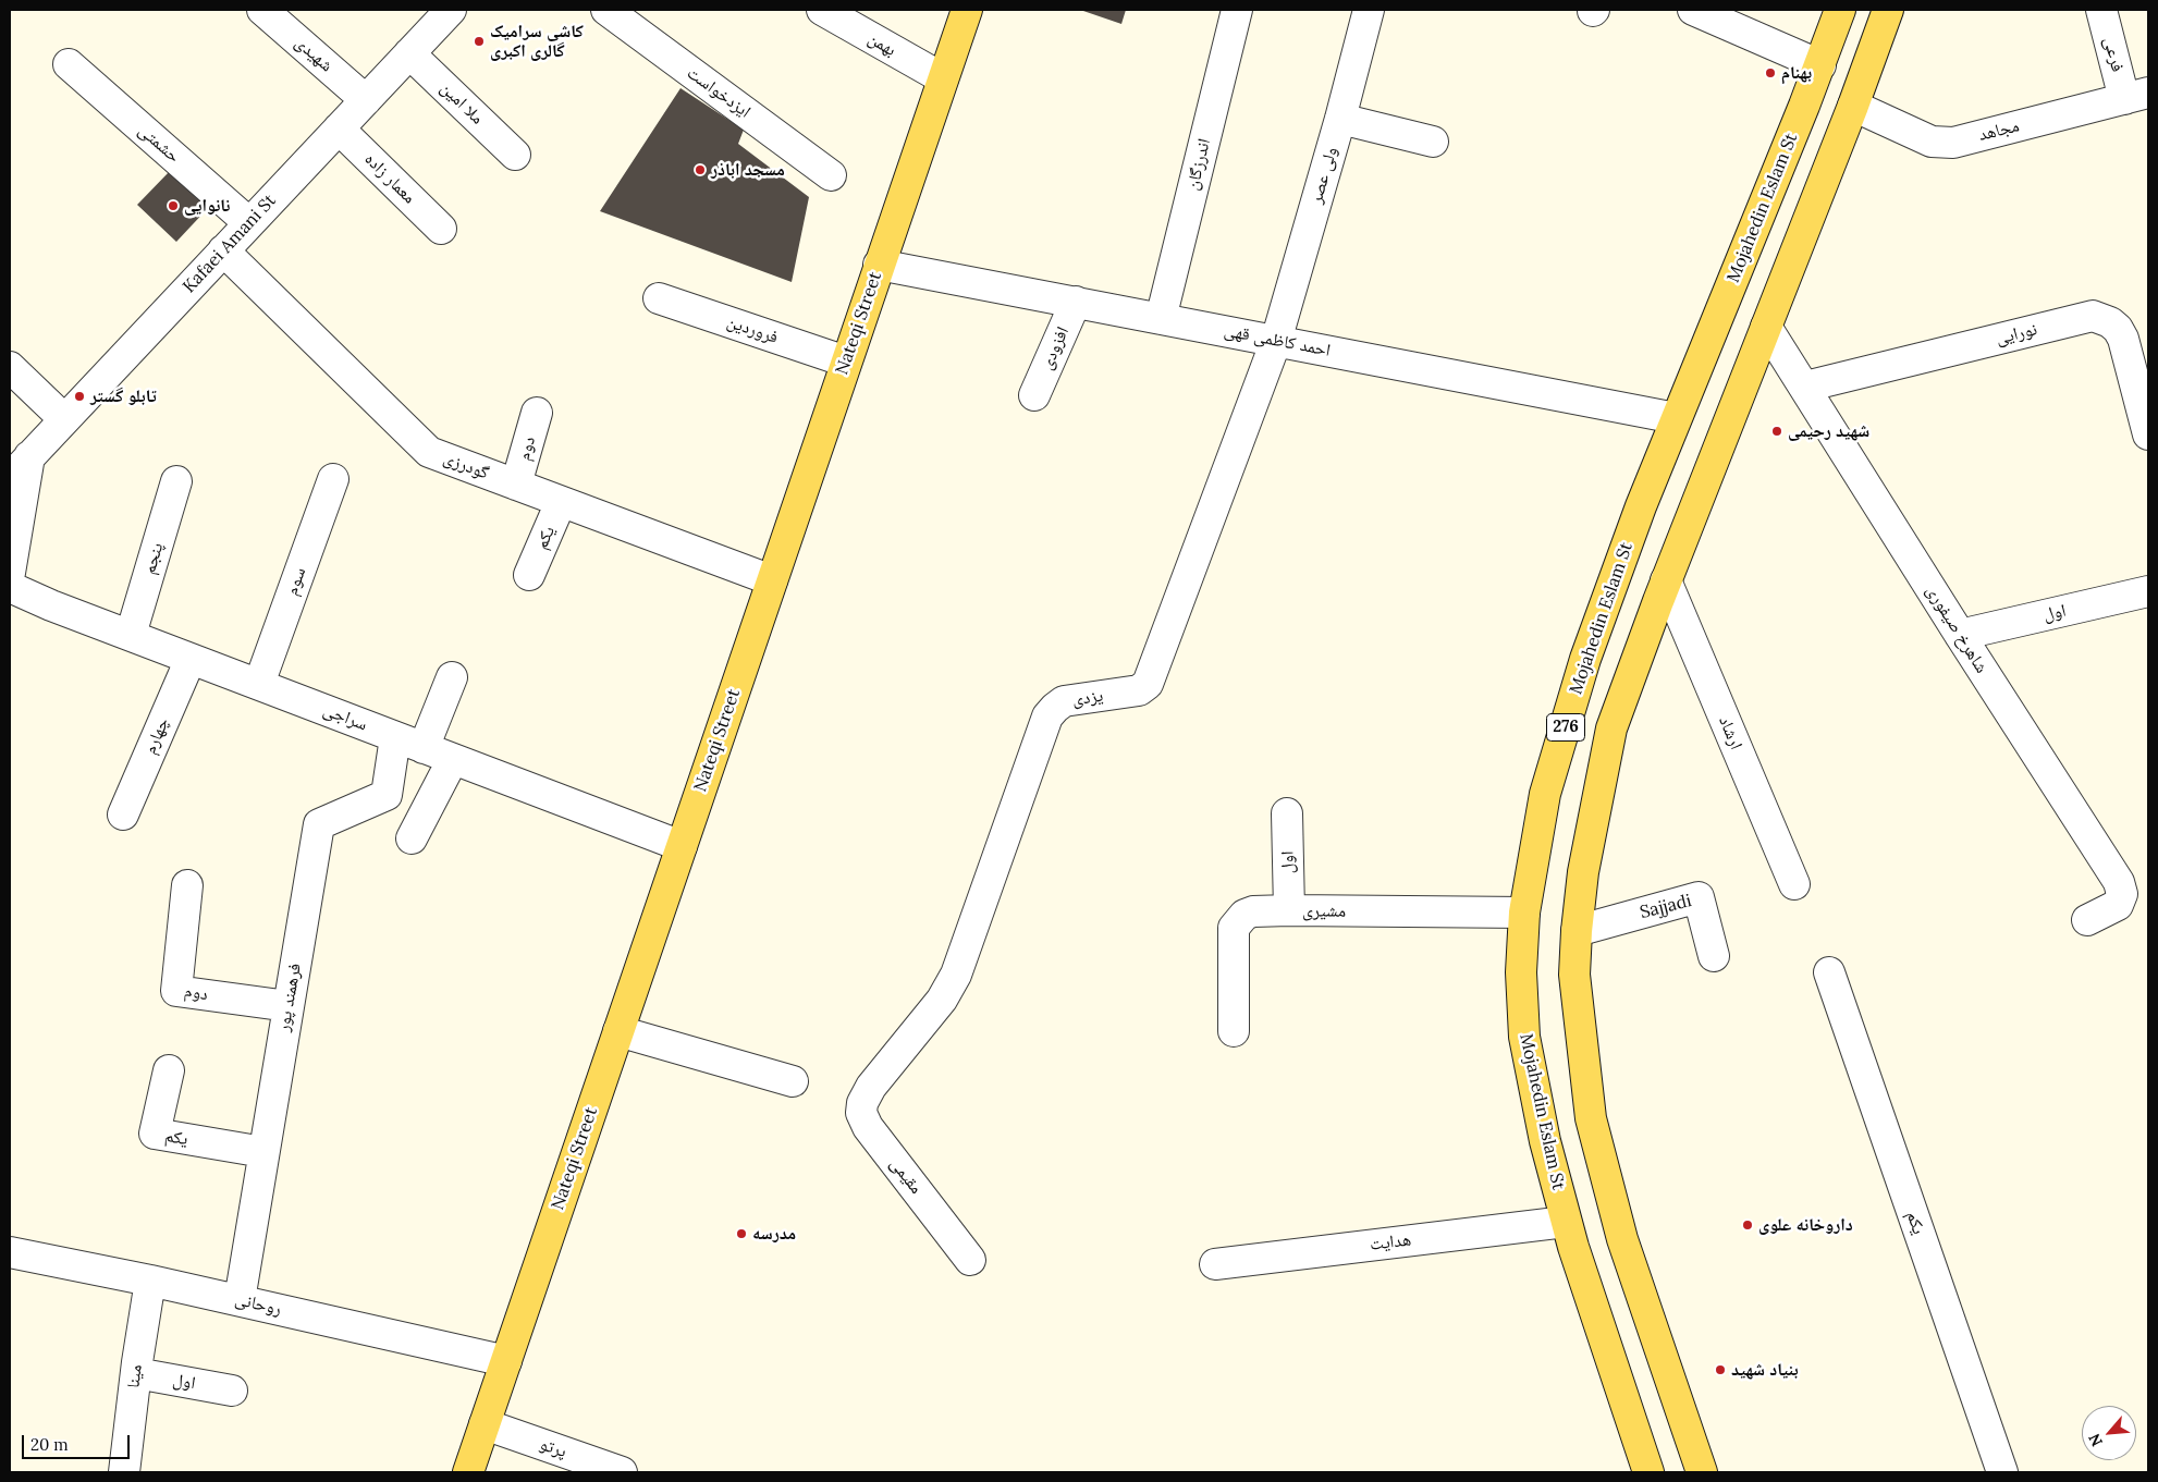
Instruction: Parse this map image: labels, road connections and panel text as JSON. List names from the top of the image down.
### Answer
{
  "streets": {
    "main road": ["Mojahedin Eslam St", "Nateqi Street", "276"],
    "street": [
      "بهمن",
      "شهیدی",
      "فرعی",
      "ایزدخواست",
      "ملا امین",
      "مجاهد",
      "حشمتی",
      "اندرزگان",
      "ولی عصر",
      "معمار زاده",
      "Kafaei Amani St",
      "فروردین",
      "نورایی",
      "احمد کاظمی قهی",
      "افزودی",
      "دوم",
      "گودرزی",
      "یکم",
      "پنجم",
      "سوم",
      "اول",
      "شاهرخ صیفوری",
      "یزدی",
      "سراجی",
      "ارشاد",
      "چهارم",
      "Sajjadi",
      "مشیری",
      "فرهمند پور",
      "مقیمی",
      "هدایت",
      "روحانی",
      "مینا",
      "پرتو"
    ]
  },
  "crossings": [
    ["بهمن", "Nateqi Street"],
    ["شهیدی", "Kafaei Amani St"],
    ["فرعی", "مجاهد"],
    ["ملا امین", "Kafaei Amani St"],
    ["مجاهد", "276"],
    ["حشمتی", "Kafaei Amani St"],
    ["اندرزگان", "احمد کاظمی قهی"],
    ["ولی عصر", "احمد کاظمی قهی"],
    ["ولی عصر", "یزدی"],
    ["معمار زاده", "Kafaei Amani St"],
    ["Mojahedin Eslam St", "احمد کاظمی قهی"],
    ["Mojahedin Eslam St", "مشیری"],
    ["Mojahedin Eslam St", "هدایت"],
    ["Kafaei Amani St", "گودرزی"],
    ["Nateqi Street", "فروردین"],
    ["Nateqi Street", "احمد کاظمی قهی"],
    ["Nateqi Street", "گودرزی"],
    ["Nateqi Street", "سراجی"],
    ["Nateqi Street", "روحانی"],
    ["Nateqi Street", "پرتو"],
    ["نورایی", "شاهرخ صیفوری"],
    ["احمد کاظمی قهی", "افزودی"],
    ["احمد کاظمی قهی", "یزدی"],
    ["دوم", "گودرزی"],
    ["دوم", "فرهمند پور"],
    ["گودرزی", "یکم"],
    ["یکم", "فرهمند پور"],
    ["پنجم", "سراجی"],
    ["سوم", "سراجی"],
    ["اول", "شاهرخ صیفوری"],
    ["اول", "مشیری"],
    ["اول", "مینا"],
    ["شاهرخ صیفوری", "276"],
    ["یزدی", "مقیمی"],
    ["سراجی", "چهارم"],
    ["سراجی", "فرهمند پور"],
    ["276", "ارشاد"],
    ["276", "Sajjadi"],
    ["فرهمند پور", "روحانی"],
    ["روحانی", "مینا"]
  ],
  "places": [
    "کاشی سرامیک گالری اکبری",
    "بهنام",
    "مسجد اباذر",
    "نانوایی",
    "تابلو گستر",
    "شهید رحیمی",
    "داروخانه علوی",
    "مدرسه",
    "بنیاد شهید"
  ],
  "scale_bar": "20 m",
  "north": "bottom left"
}
